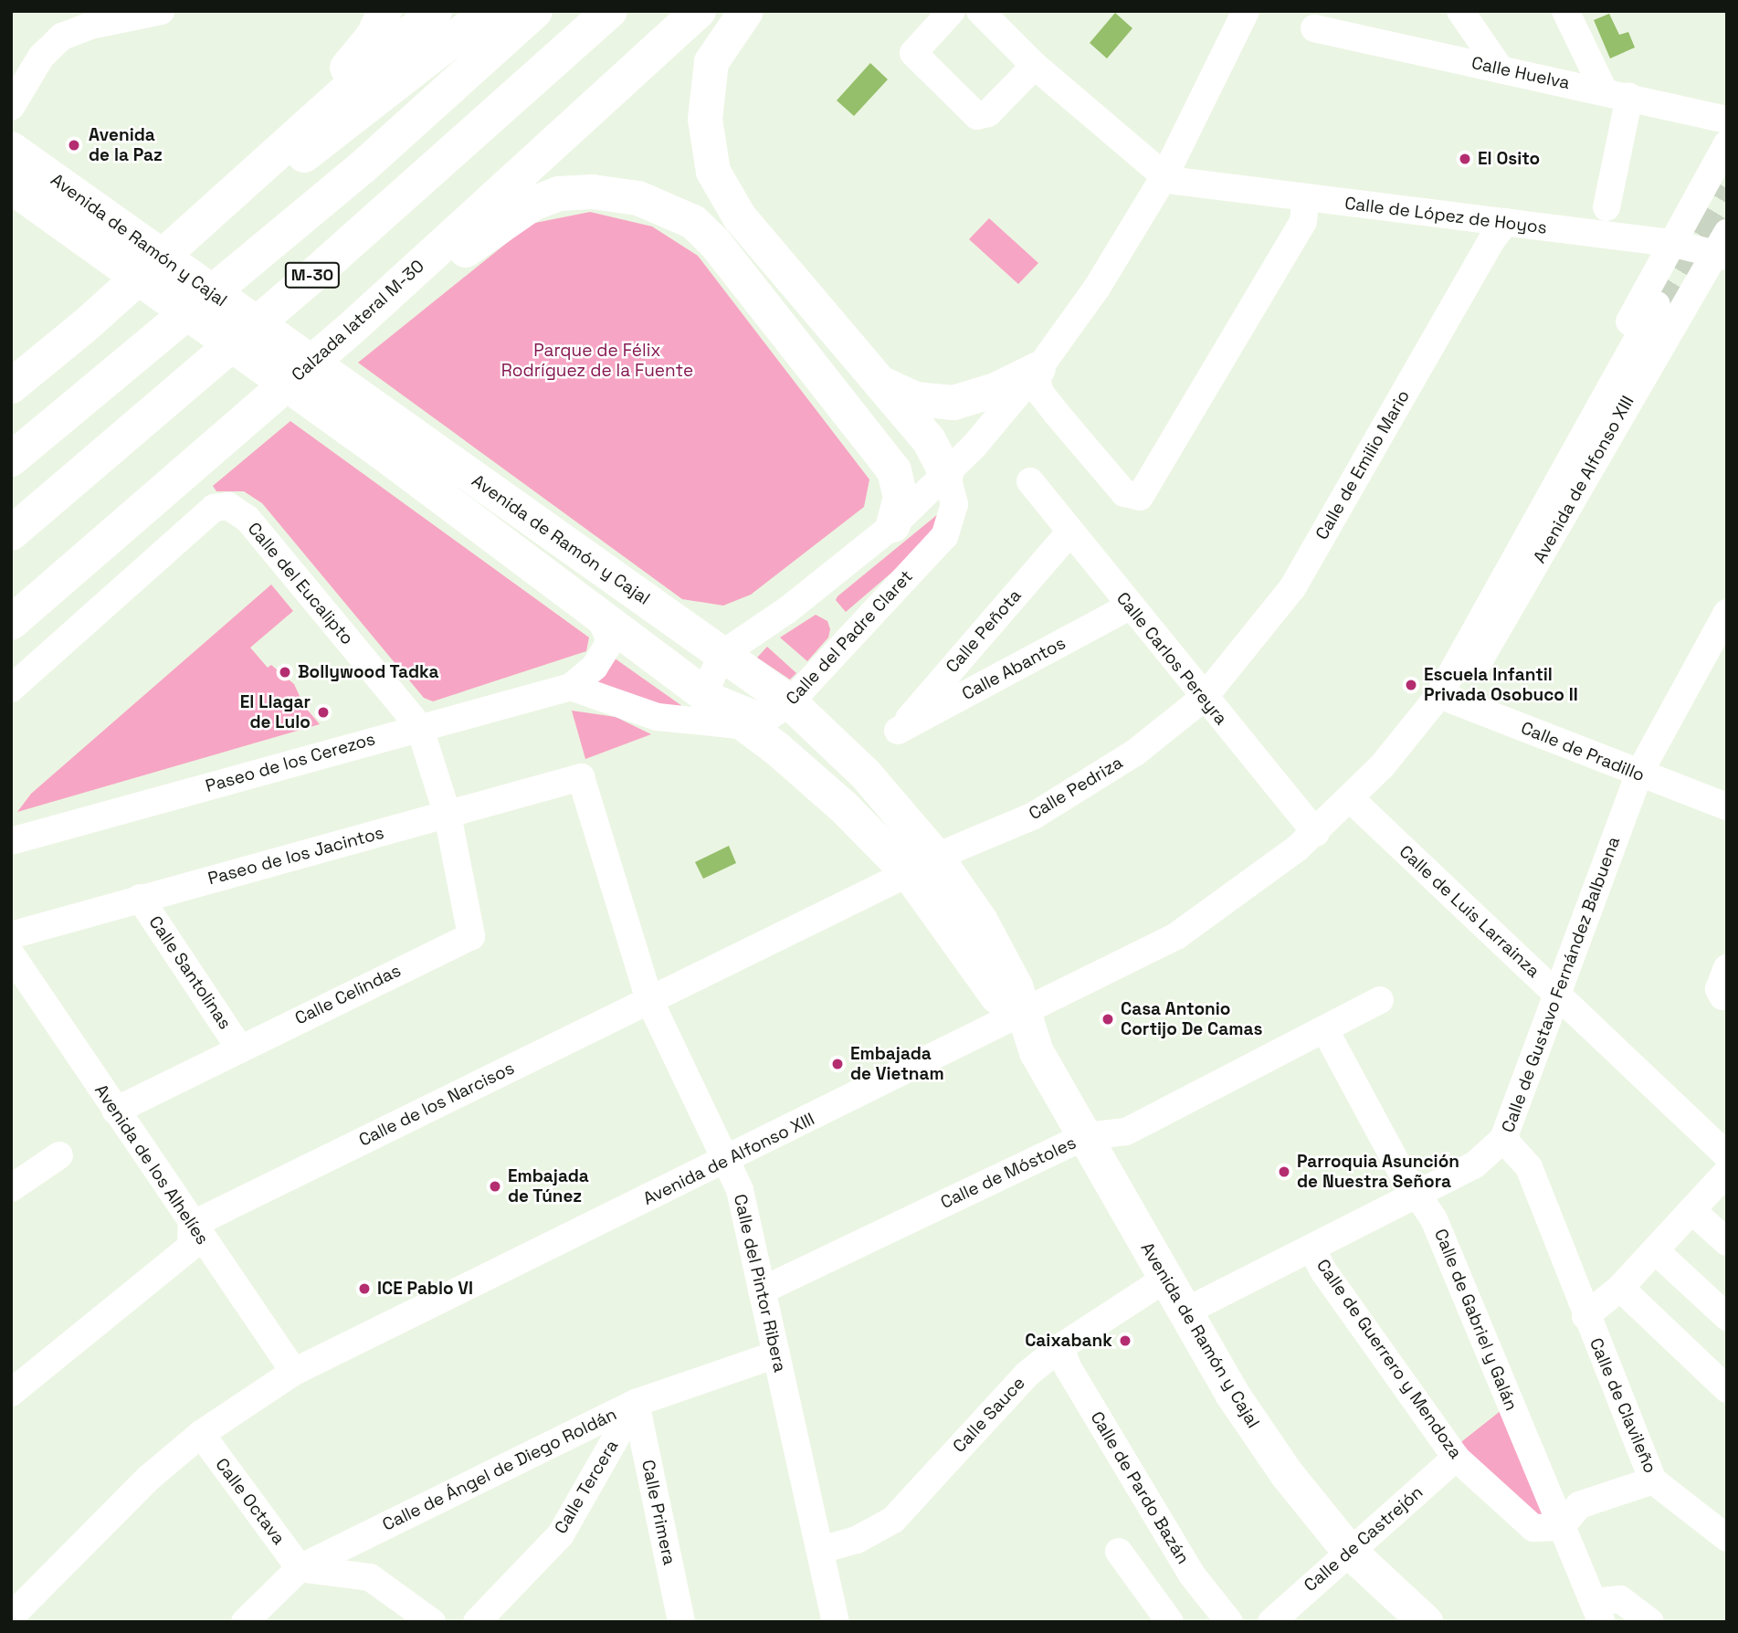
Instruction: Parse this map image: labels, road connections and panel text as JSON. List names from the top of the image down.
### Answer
{
  "streets": {
    "main road": ["Avenida de Ramón y Cajal", "M-30", "Calzada lateral M-30"],
    "street": [
      "Calle Huelva",
      "Calle de López de Hoyos",
      "Calle de Emilio Mario",
      "Avenida de Alfonso XIII",
      "Calle del Eucalipto",
      "Calle Peñota",
      "Calle del Padre Claret",
      "Calle Carlos Pereyra",
      "Calle Abantos",
      "Calle de Pradillo",
      "Paseo de los Cerezos",
      "Calle Pedriza",
      "Paseo de los Jacintos",
      "Calle de Luis Larrainza",
      "Calle Santolinas",
      "Calle de Gustavo Fernández Balbuena",
      "Calle Celindas",
      "Calle de los Narcisos",
      "Avenida de los Alhelíes",
      "Calle de Móstoles",
      "Calle del Pintor Ribera",
      "Calle de Gabriel y Galán",
      "Calle de Guerrero y Mendoza",
      "Calle de Clavileño",
      "Calle Sauce",
      "Calle de Ángel de Diego Roldán",
      "Calle Tercera",
      "Calle de Pardo Bazán",
      "Calle Octava",
      "Calle Primera",
      "Calle de Castrejón"
    ]
  },
  "crossings": [
    ["Calle de López de Hoyos", "Calle de Emilio Mario"],
    ["Calle de López de Hoyos", "Avenida de Alfonso XIII"],
    ["Avenida de Ramón y Cajal", "Avenida de Alfonso XIII"],
    ["Avenida de Ramón y Cajal", "Calle del Padre Claret"],
    ["Avenida de Ramón y Cajal", "Paseo de los Cerezos"],
    ["Avenida de Ramón y Cajal", "Calle Pedriza"],
    ["Avenida de Ramón y Cajal", "Calle de Gustavo Fernández Balbuena"],
    ["Avenida de Ramón y Cajal", "Calle de los Narcisos"],
    ["Avenida de Ramón y Cajal", "Calle de Móstoles"],
    ["Avenida de Ramón y Cajal", "Calle Sauce"],
    ["Avenida de Ramón y Cajal", "Calle de Castrejón"],
    ["Calle de Emilio Mario", "Calle Carlos Pereyra"],
    ["Calle de Emilio Mario", "Calle Pedriza"],
    ["Avenida de Alfonso XIII", "Calle Carlos Pereyra"],
    ["Avenida de Alfonso XIII", "Calle de Pradillo"],
    ["Avenida de Alfonso XIII", "Calle de Luis Larrainza"],
    ["Avenida de Alfonso XIII", "Avenida de los Alhelíes"],
    ["Avenida de Alfonso XIII", "Calle del Pintor Ribera"],
    ["Avenida de Alfonso XIII", "Calle Octava"],
    ["Calle del Eucalipto", "Paseo de los Cerezos"],
    ["Calle del Eucalipto", "Paseo de los Jacintos"],
    ["Calle del Eucalipto", "Calle Celindas"],
    ["Calle Peñota", "Calle Carlos Pereyra"],
    ["Calle Peñota", "Calle Abantos"],
    ["Calle Carlos Pereyra", "Calle Abantos"],
    ["Calle Carlos Pereyra", "Calle Pedriza"],
    ["Calle de Pradillo", "Calle de Gustavo Fernández Balbuena"],
    ["Calle Pedriza", "Calle de los Narcisos"],
    ["Paseo de los Jacintos", "Calle Santolinas"],
    ["Paseo de los Jacintos", "Calle Celindas"],
    ["Paseo de los Jacintos", "Calle del Pintor Ribera"],
    ["Calle de Luis Larrainza", "Calle de Gustavo Fernández Balbuena"],
    ["Calle Santolinas", "Calle Celindas"],
    ["Calle de Gustavo Fernández Balbuena", "Calle de Gabriel y Galán"],
    ["Calle de Gustavo Fernández Balbuena", "Calle de Guerrero y Mendoza"],
    ["Calle de Gustavo Fernández Balbuena", "Calle de Clavileño"],
    ["Calle Celindas", "Avenida de los Alhelíes"],
    ["Calle de los Narcisos", "Avenida de los Alhelíes"],
    ["Calle de los Narcisos", "Calle del Pintor Ribera"],
    ["Calle de Móstoles", "Calle del Pintor Ribera"],
    ["Calle de Móstoles", "Calle de Gabriel y Galán"],
    ["Calle del Pintor Ribera", "Calle Sauce"],
    ["Calle del Pintor Ribera", "Calle de Ángel de Diego Roldán"],
    ["Calle de Gabriel y Galán", "Calle de Guerrero y Mendoza"],
    ["Calle de Guerrero y Mendoza", "Calle de Castrejón"],
    ["Calle Sauce", "Calle de Pardo Bazán"],
    ["Calle de Ángel de Diego Roldán", "Calle Tercera"],
    ["Calle de Ángel de Diego Roldán", "Calle Octava"],
    ["Calle de Ángel de Diego Roldán", "Calle Primera"],
    ["Calle Tercera", "Calle Primera"]
  ],
  "parks": ["Parque de Félix Rodríguez de la Fuente"],
  "places": [
    "Avenida de la Paz",
    "El Osito",
    "Bollywood Tadka",
    "Escuela Infantil Privada Osobuco II",
    "El Llagar de Lulo",
    "Casa Antonio Cortijo De Camas",
    "Embajada de Vietnam",
    "Parroquia Asunción de Nuestra Señora",
    "Embajada de Túnez",
    "ICE Pablo VI",
    "Caixabank"
  ]
}
